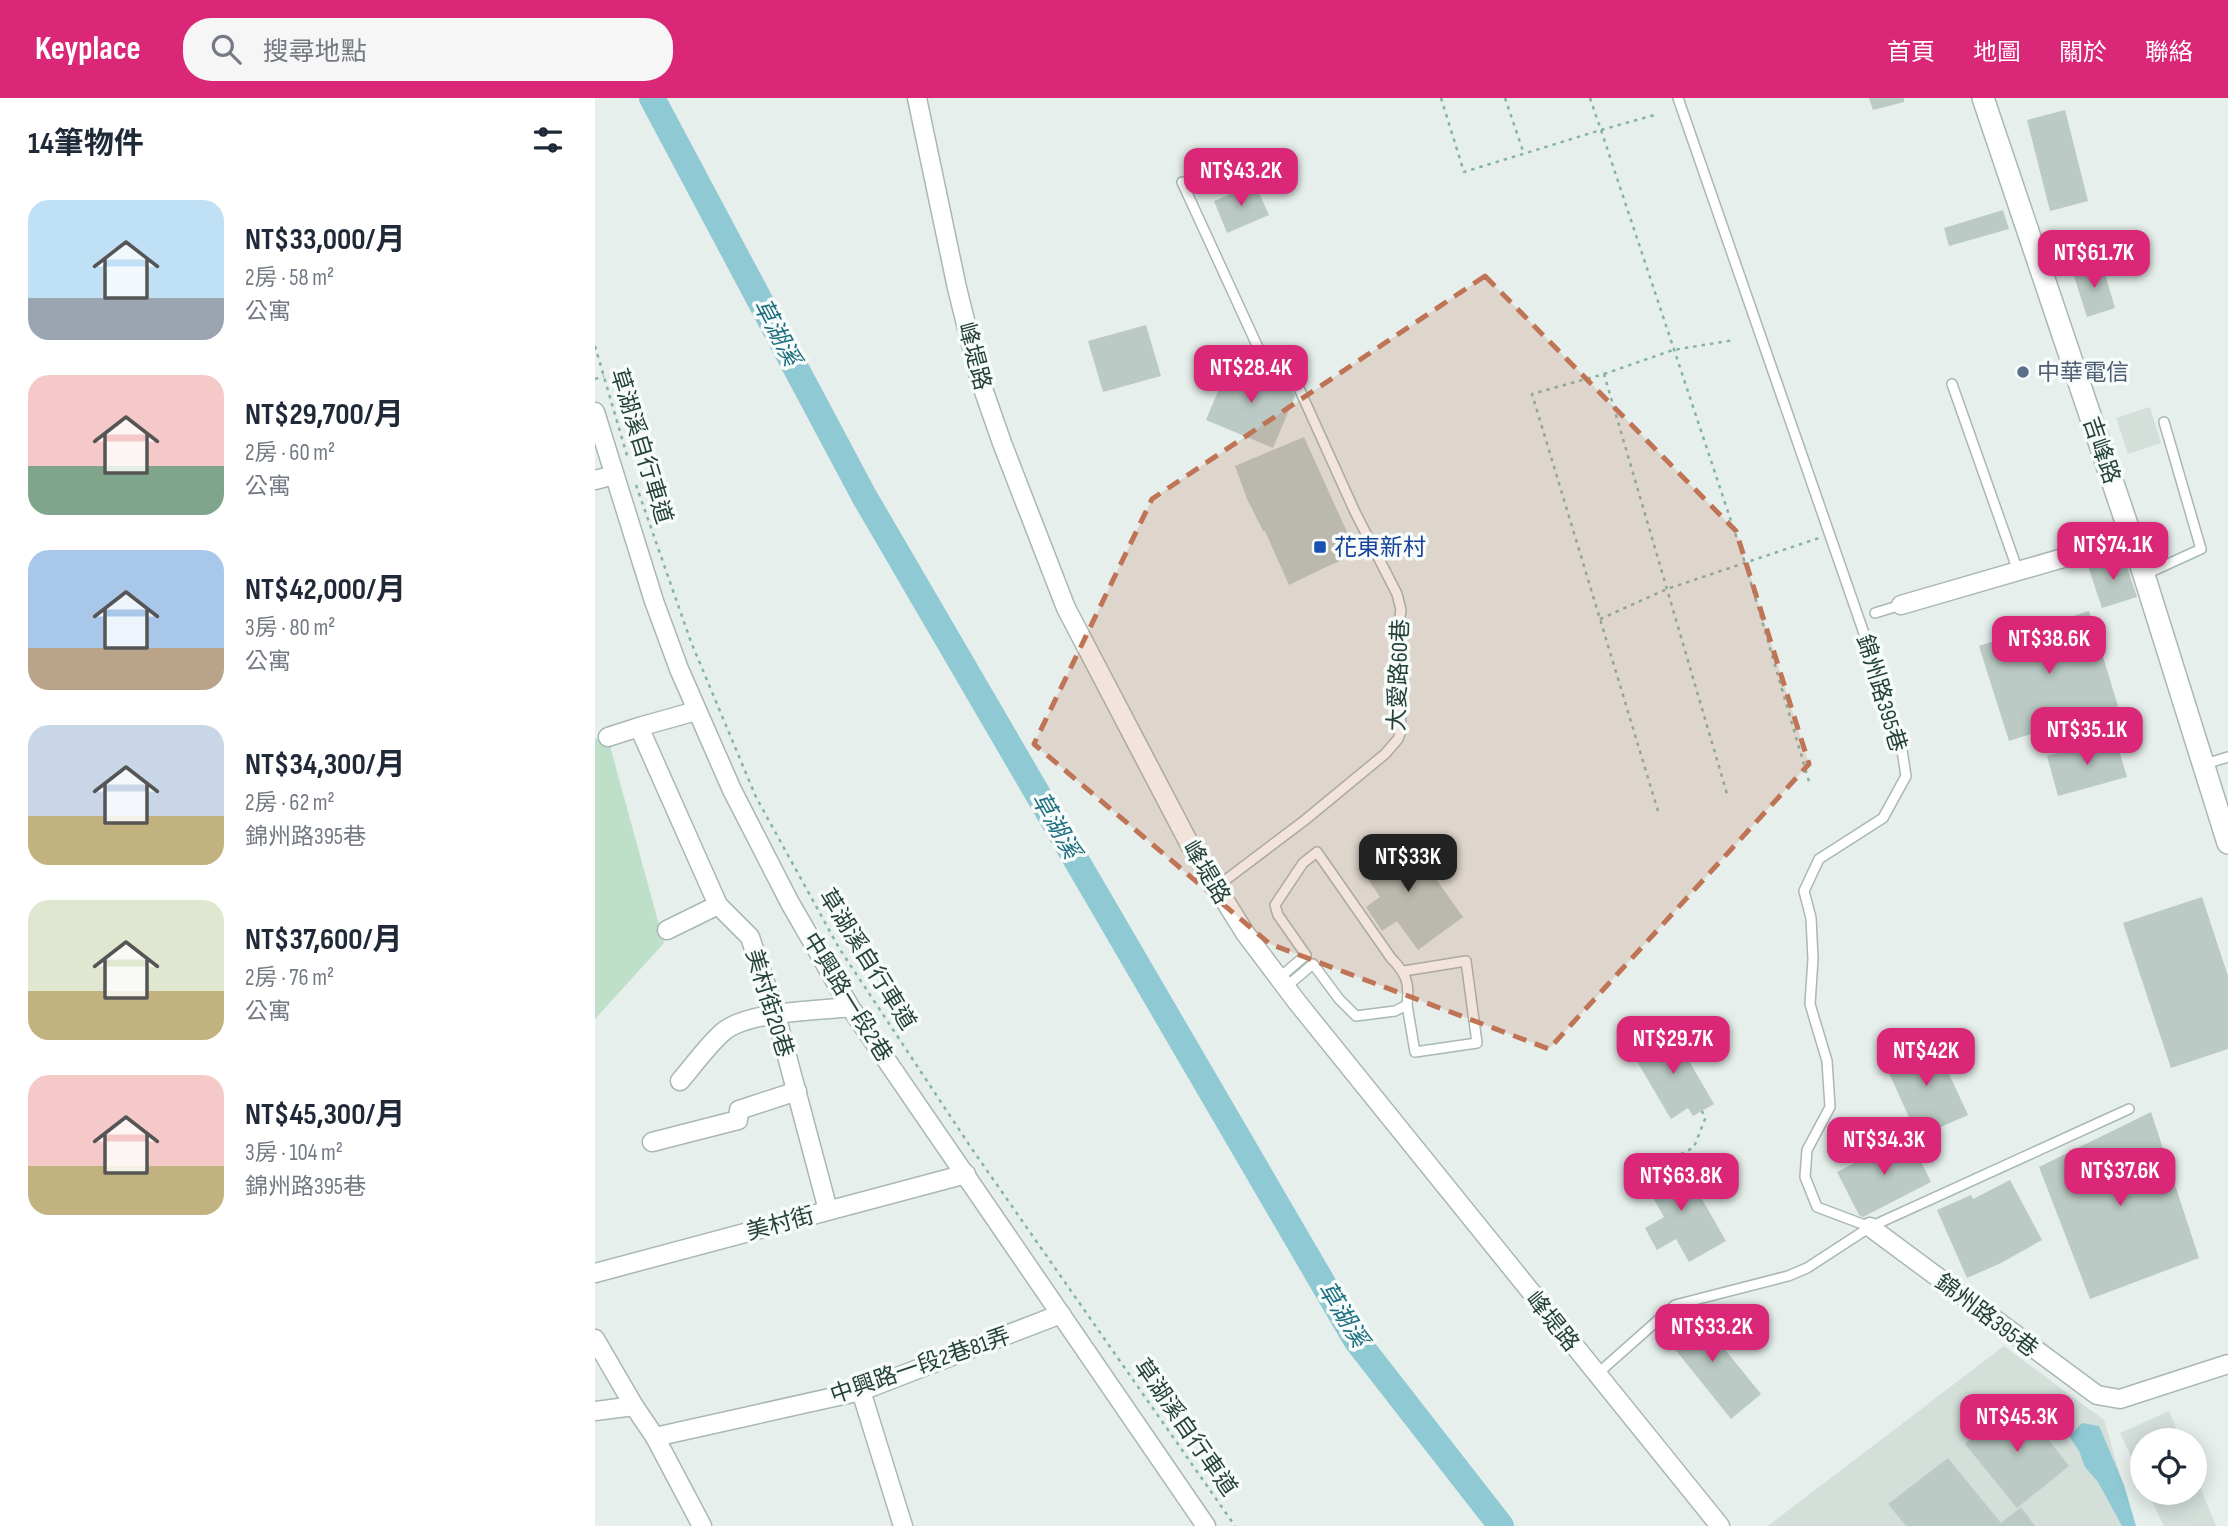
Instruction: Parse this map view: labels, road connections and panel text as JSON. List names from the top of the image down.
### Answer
{
  "streets": {
    "street": [
      "峰堤路",
      "吉峰路",
      "錦州路395巷",
      "中興路一段2巷",
      "美村街20巷",
      "美村街",
      "中興路一段2巷81弄"
    ],
    "lane": ["大愛路60巷"],
    "path": ["草湖溪自行車道"]
  },
  "crossings": [
    ["峰堤路", "大愛路60巷"],
    ["中興路一段2巷", "美村街"],
    ["中興路一段2巷", "中興路一段2巷81弄"],
    ["美村街20巷", "美村街"]
  ],
  "water": ["草湖溪"],
  "places": {
    "other": ["中華電信"],
    "transit": ["花東新村"]
  },
  "page": {
    "header": "Keyplace",
    "search": "搜尋地點",
    "nav": [
      "首頁",
      "地圖",
      "關於",
      "聯絡"
    ],
    "heading": "14筆物件",
    "price": [
      "NT$43.2K",
      "NT$61.7K",
      "NT$28.4K",
      "NT$74.1K",
      "NT$38.6K",
      "NT$35.1K",
      "NT$33K",
      "NT$29.7K",
      "NT$42K",
      "NT$34.3K",
      "NT$37.6K",
      "NT$63.8K",
      "NT$33.2K",
      "NT$45.3K"
    ],
    "list": [
      {
        "name": "NT$33,000/月",
        "note": "2房 · 58 m² · 公寓"
      },
      {
        "name": "NT$29,700/月",
        "note": "2房 · 60 m² · 公寓"
      },
      {
        "name": "NT$42,000/月",
        "note": "3房 · 80 m² · 公寓"
      },
      {
        "name": "NT$34,300/月",
        "note": "2房 · 62 m² · 錦州路395巷"
      },
      {
        "name": "NT$37,600/月",
        "note": "2房 · 76 m² · 公寓"
      },
      {
        "name": "NT$45,300/月",
        "note": "3房 · 104 m² · 錦州路395巷"
      }
    ]
  }
}
